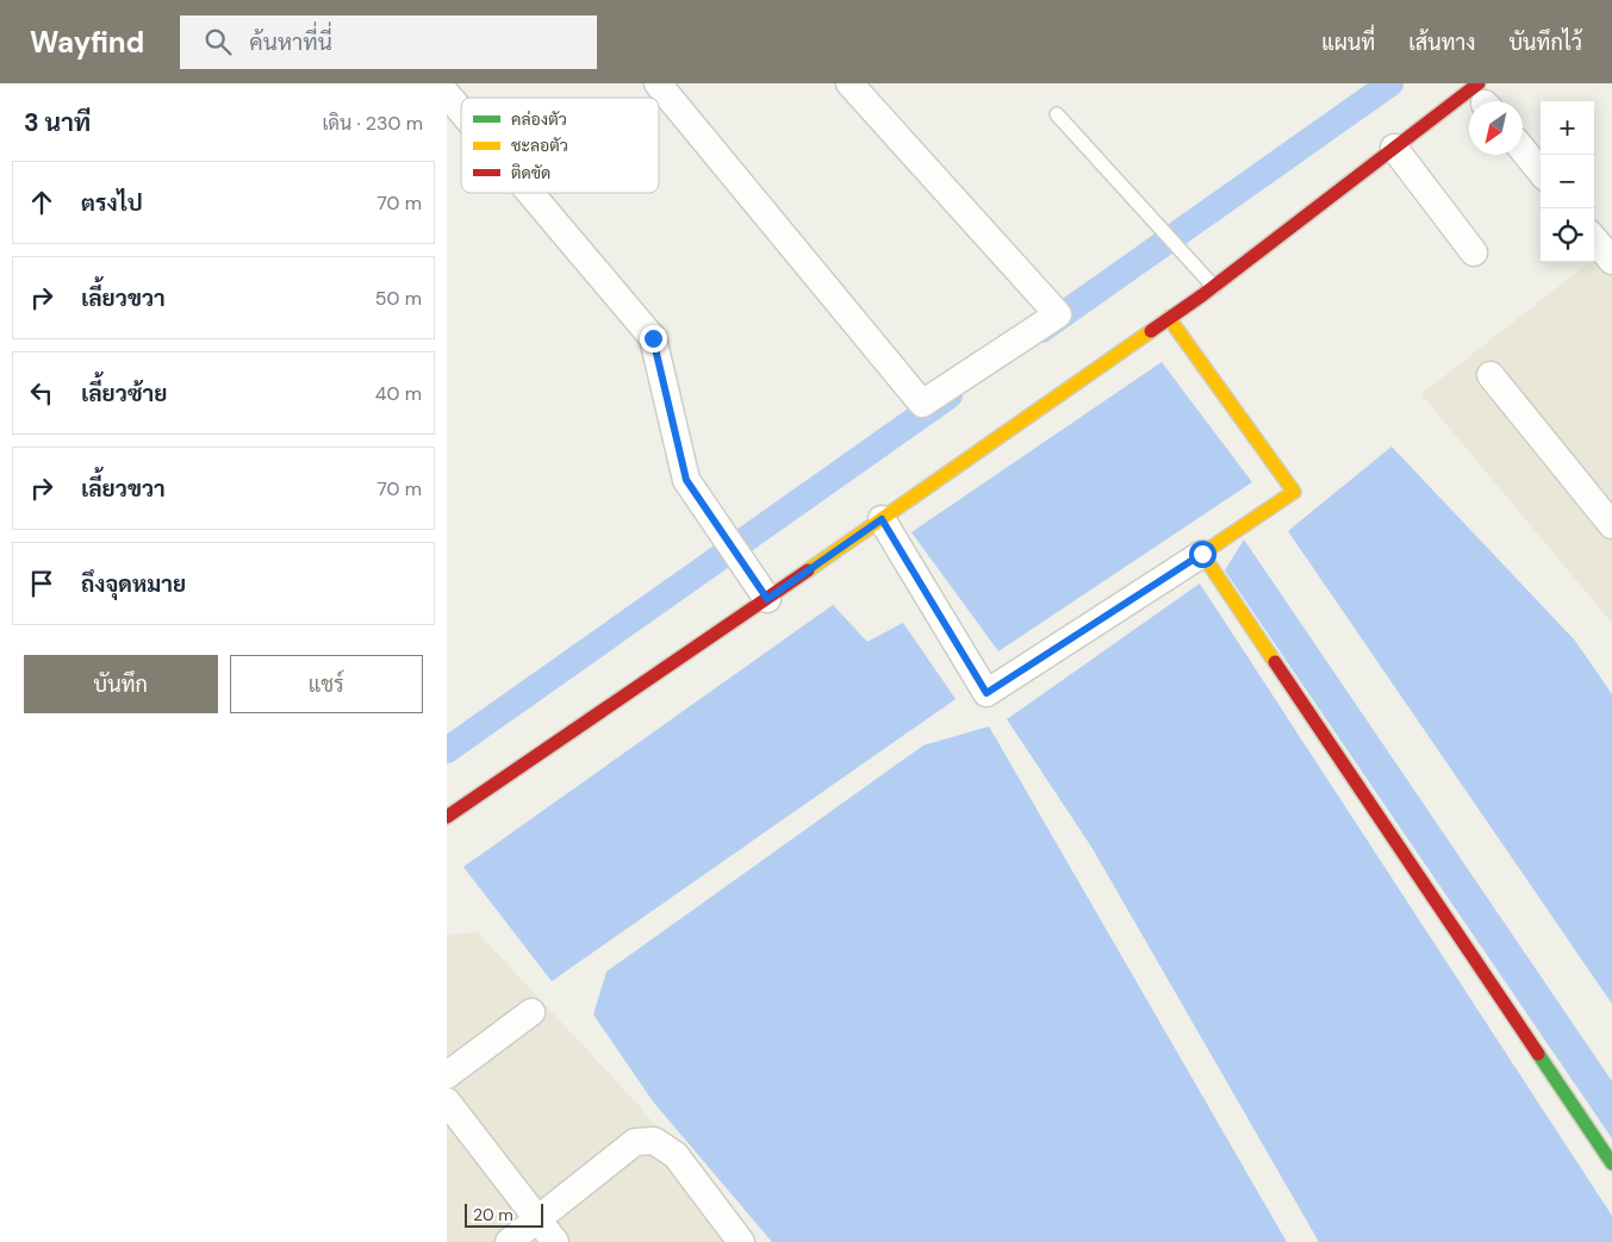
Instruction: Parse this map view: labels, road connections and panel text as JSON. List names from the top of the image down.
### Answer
{
  "legend": ["คล่องตัว", "ชะลอตัว", "ติดขัด"],
  "scale_bar": "20 m",
  "north": "bottom left",
  "page": {
    "header": "Wayfind",
    "search": "ค้นหาที่นี่",
    "nav": ["แผนที่", "เส้นทาง", "บันทึกไว้"],
    "heading": ["3 นาที", "เดิน · 230 m"],
    "map_buttons": ["+", "−"],
    "list": [
      ["ตรงไป", "70 m"],
      ["เลี้ยวขวา", "50 m"],
      ["เลี้ยวซ้าย", "40 m"],
      ["เลี้ยวขวา", "70 m"],
      "ถึงจุดหมาย"
    ],
    "buttons": ["บันทึก", "แชร์"],
    "scale": "20 m"
  }
}
